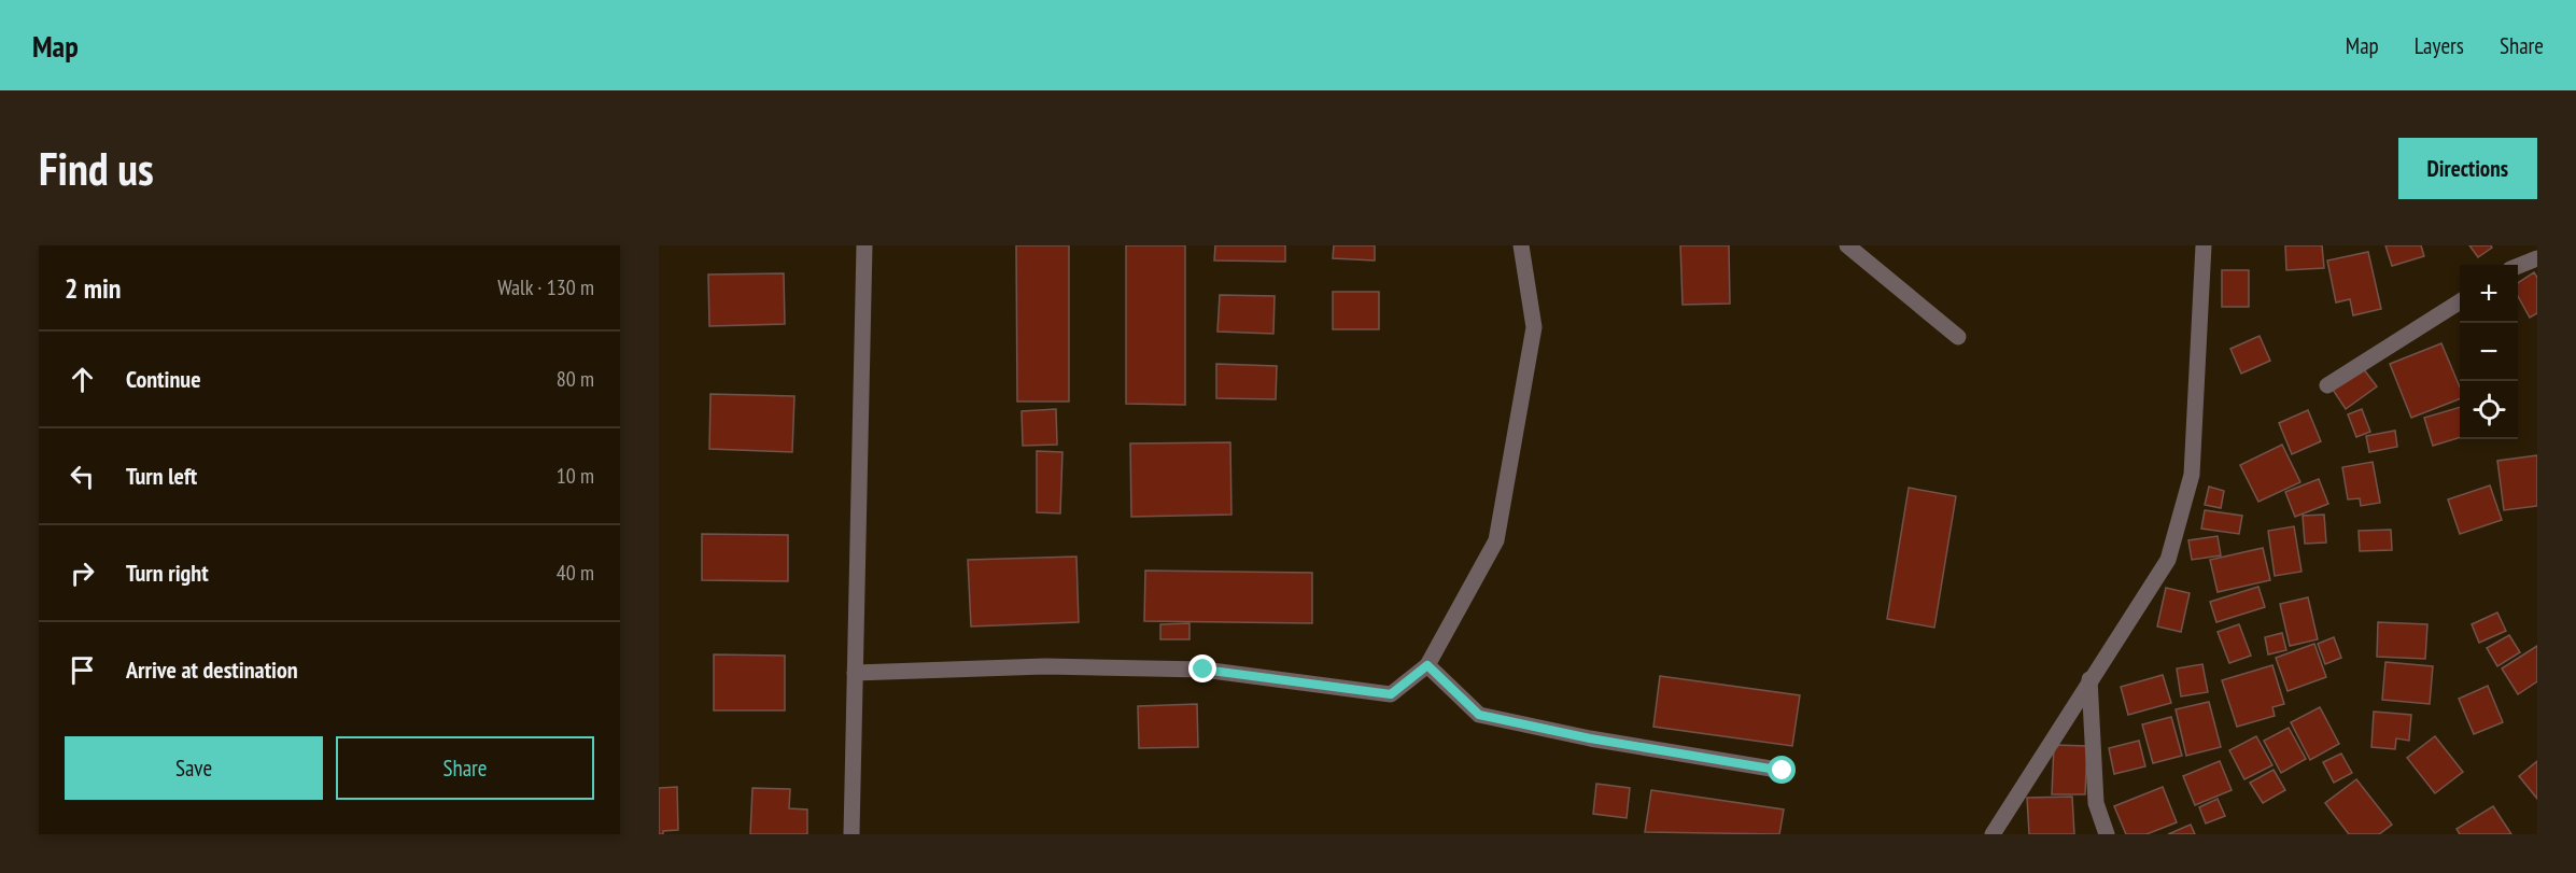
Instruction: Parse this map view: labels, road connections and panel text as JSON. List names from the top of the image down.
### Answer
{
  "page": {
    "header": "Map",
    "nav": ["Map", "Layers", "Share"],
    "buttons": [
      "Directions",
      ["Save", "Share"]
    ],
    "title": "Find us",
    "heading": ["2 min", "Walk · 130 m"],
    "map_buttons": ["+", "−"],
    "list": [
      ["Continue", "80 m"],
      ["Turn left", "10 m"],
      ["Turn right", "40 m"],
      "Arrive at destination"
    ]
  }
}
